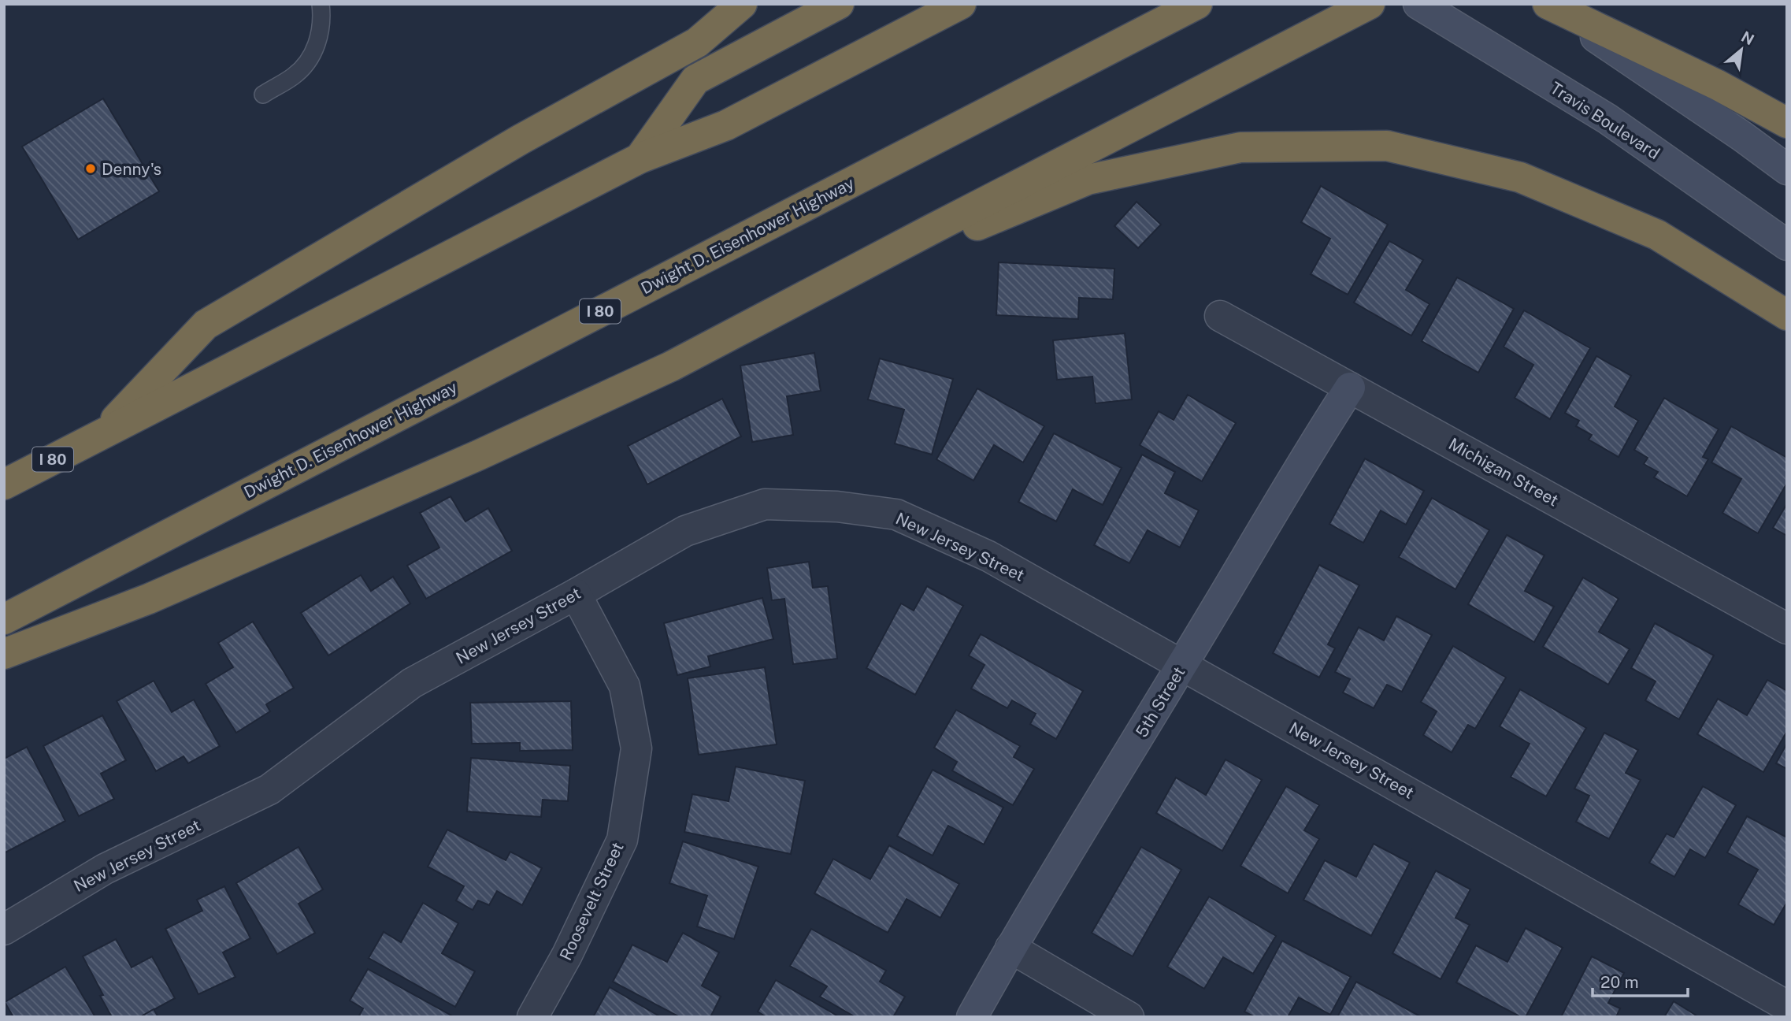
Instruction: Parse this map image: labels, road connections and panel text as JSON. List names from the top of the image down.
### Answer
{
  "streets": {
    "highway": ["Dwight D. Eisenhower Highway", "I 80"],
    "street": [
      "Travis Boulevard",
      "Michigan Street",
      "New Jersey Street",
      "5th Street",
      "Roosevelt Street"
    ]
  },
  "crossings": [
    ["Michigan Street", "5th Street"],
    ["New Jersey Street", "5th Street"],
    ["New Jersey Street", "Roosevelt Street"]
  ],
  "places": ["Denny's"],
  "scale_bar": "20 m",
  "north": "top right"
}
